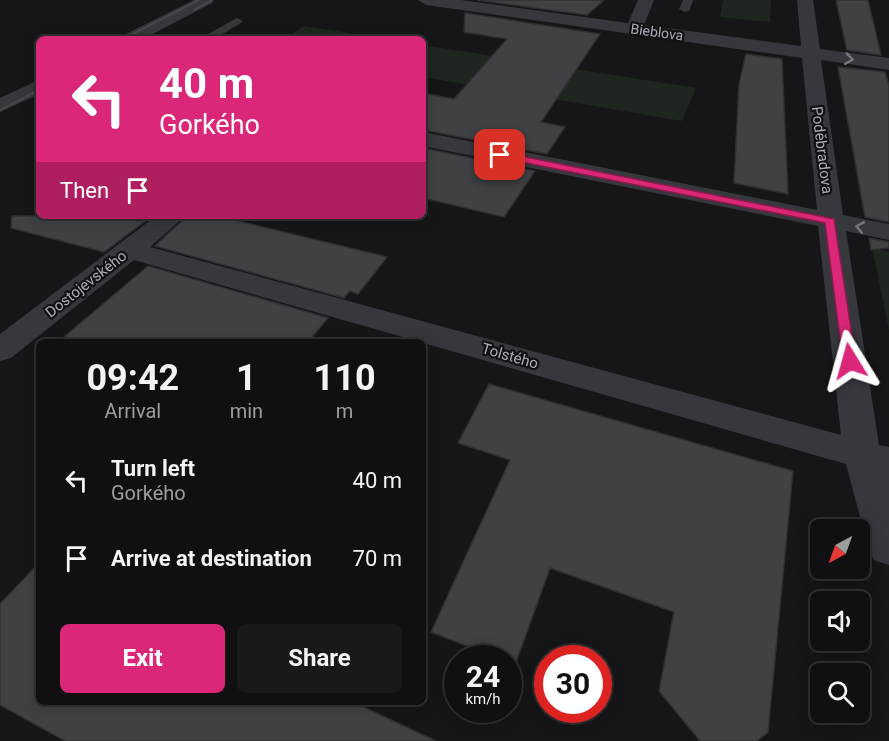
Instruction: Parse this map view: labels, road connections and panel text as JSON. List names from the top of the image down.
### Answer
{
  "streets": {
    "street": [
      "Bieblova",
      "Poděbradova",
      "Dostojevského",
      "Tolstého"
    ]
  },
  "crossings": [
    ["Bieblova", "Poděbradova"],
    ["Poděbradova", "Tolstého"],
    ["Dostojevského", "Tolstého"]
  ],
  "north": "bottom left",
  "page": {
    "turn": ["40 m", "Gorkého"],
    "then": "Then",
    "eta": [
      "09:42",
      "Arrival",
      "1",
      "min",
      "110",
      "m"
    ],
    "list": [
      {
        "name": "Turn left",
        "note": "Gorkého",
        "value": "40 m"
      },
      {
        "name": "Arrive at destination",
        "value": "70 m"
      }
    ],
    "buttons": ["Exit", "Share"],
    "speed": "24 km/h",
    "limit": "30"
  }
}
